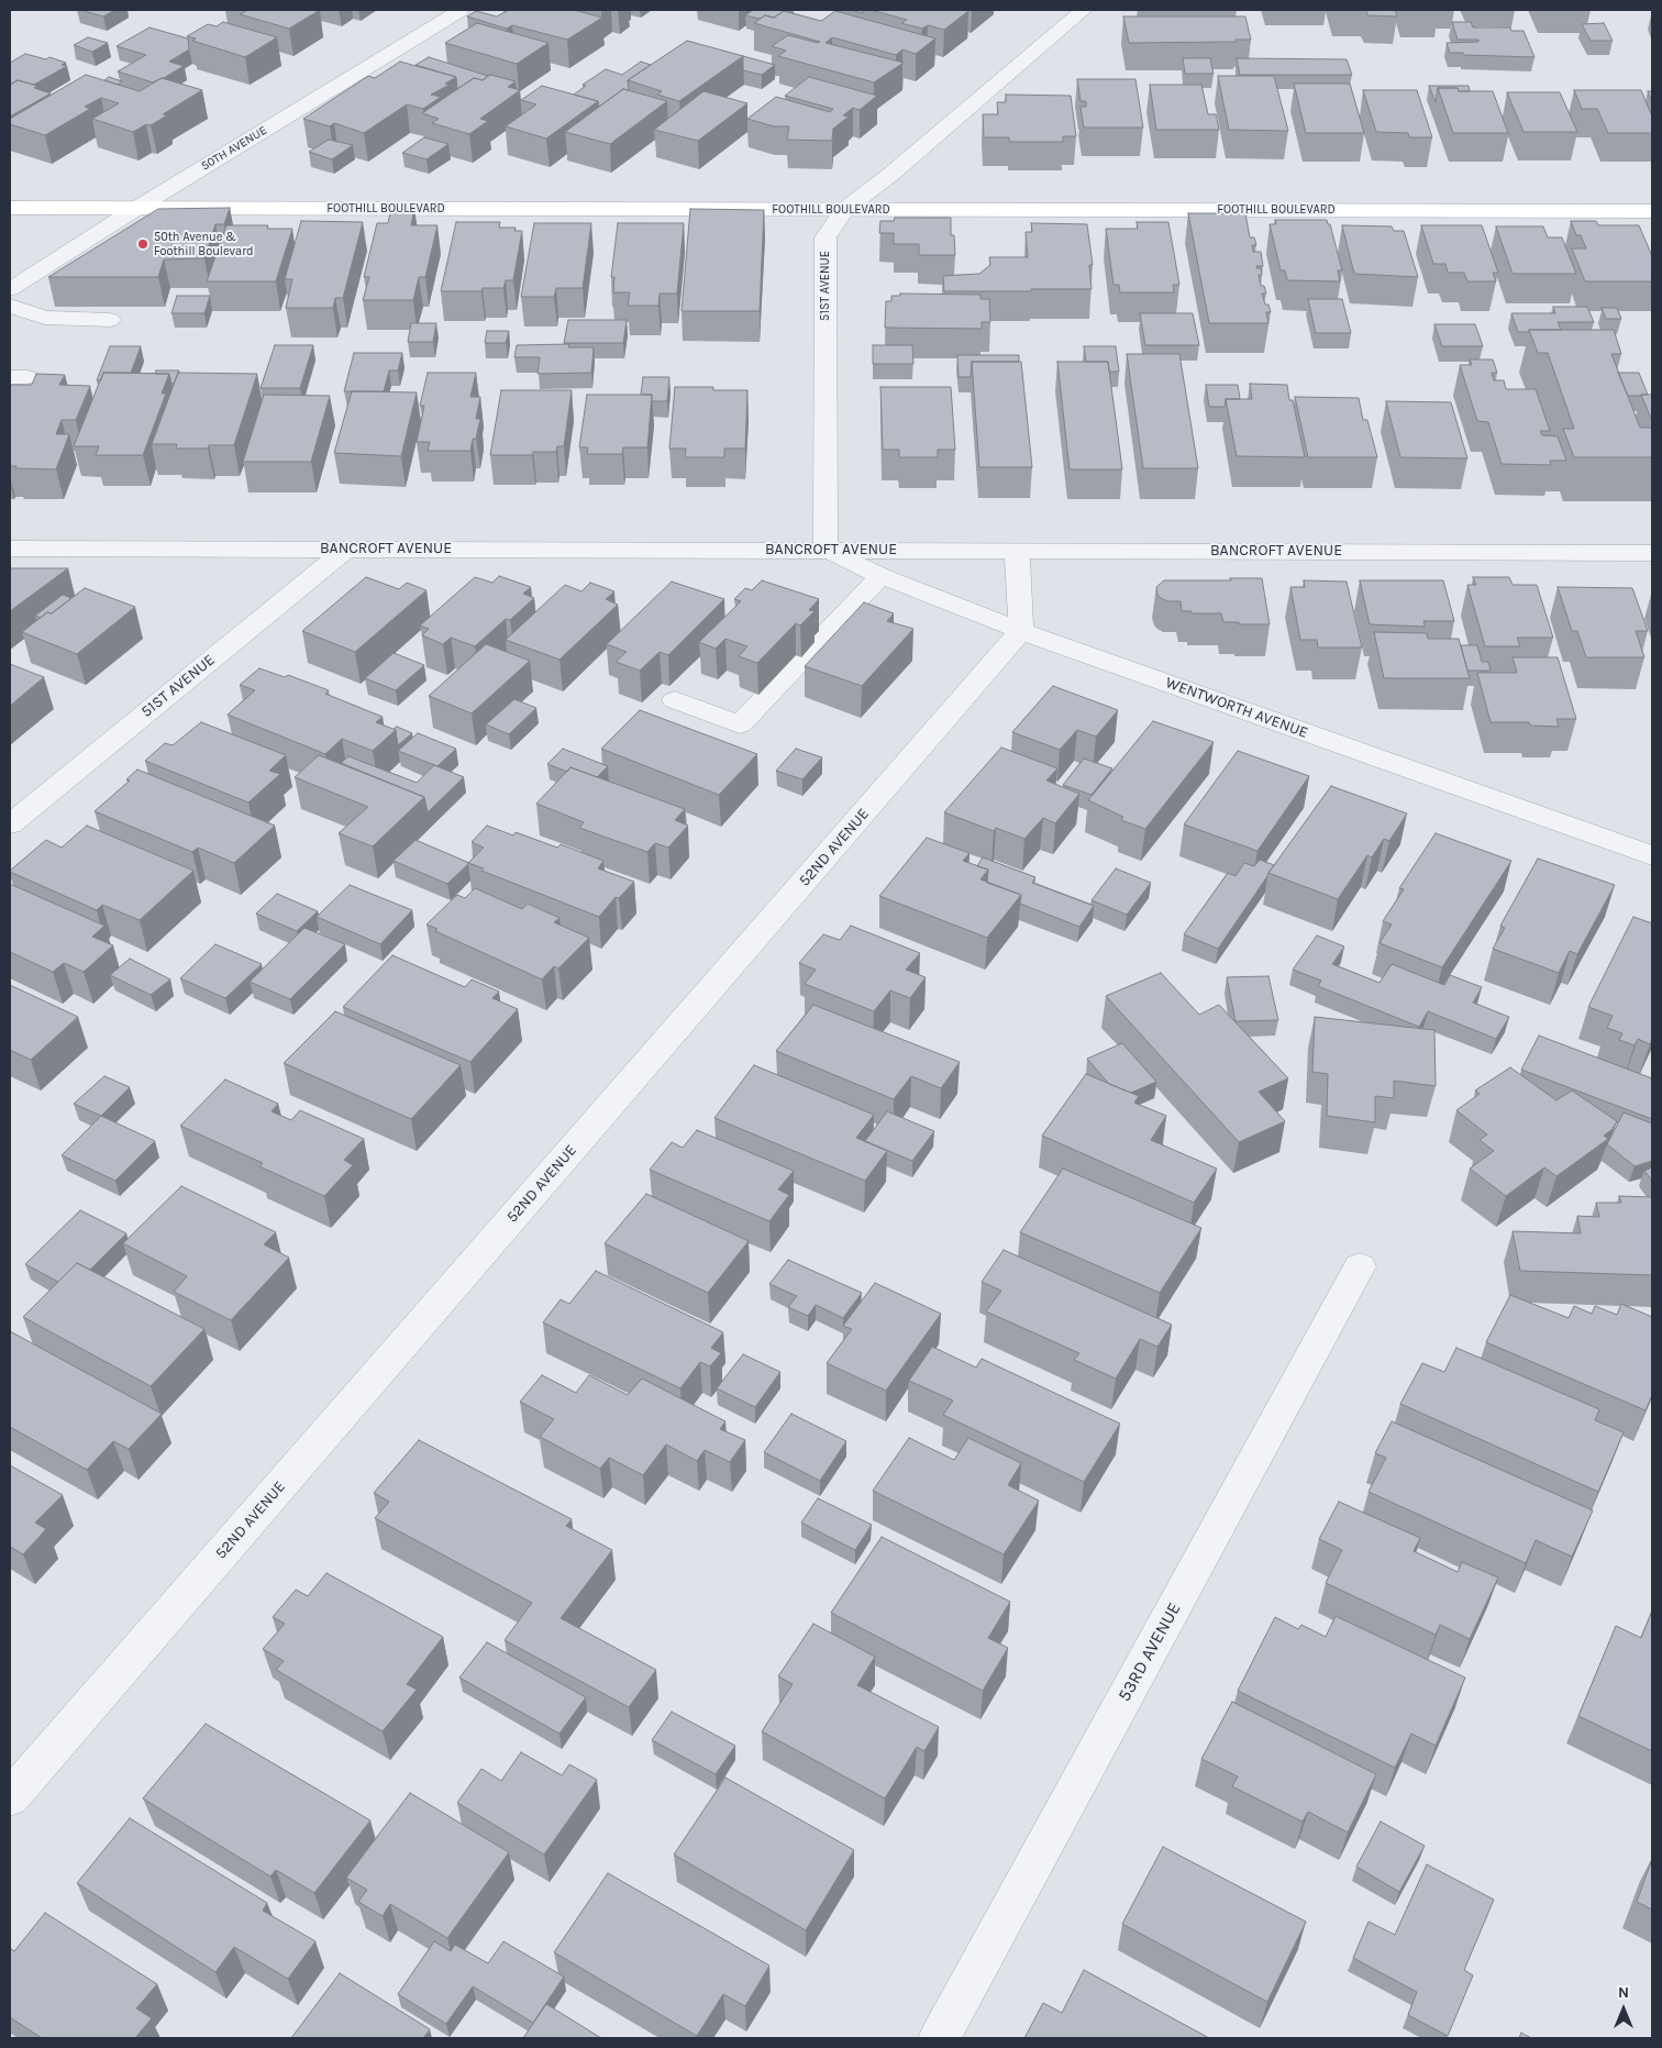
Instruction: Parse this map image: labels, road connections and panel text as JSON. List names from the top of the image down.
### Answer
{
  "streets": {
    "main road": ["FOOTHILL BOULEVARD"],
    "street": [
      "50TH AVENUE",
      "51ST AVENUE",
      "BANCROFT AVENUE",
      "WENTWORTH AVENUE",
      "52ND AVENUE",
      "53RD AVENUE"
    ]
  },
  "crossings": [
    ["50TH AVENUE", "FOOTHILL BOULEVARD"],
    ["FOOTHILL BOULEVARD", "51ST AVENUE"],
    ["51ST AVENUE", "BANCROFT AVENUE"],
    ["51ST AVENUE", "WENTWORTH AVENUE"],
    ["BANCROFT AVENUE", "WENTWORTH AVENUE"],
    ["WENTWORTH AVENUE", "52ND AVENUE"]
  ],
  "places": ["50th Avenue & Foothill Boulevard"],
  "north": "top"
}
